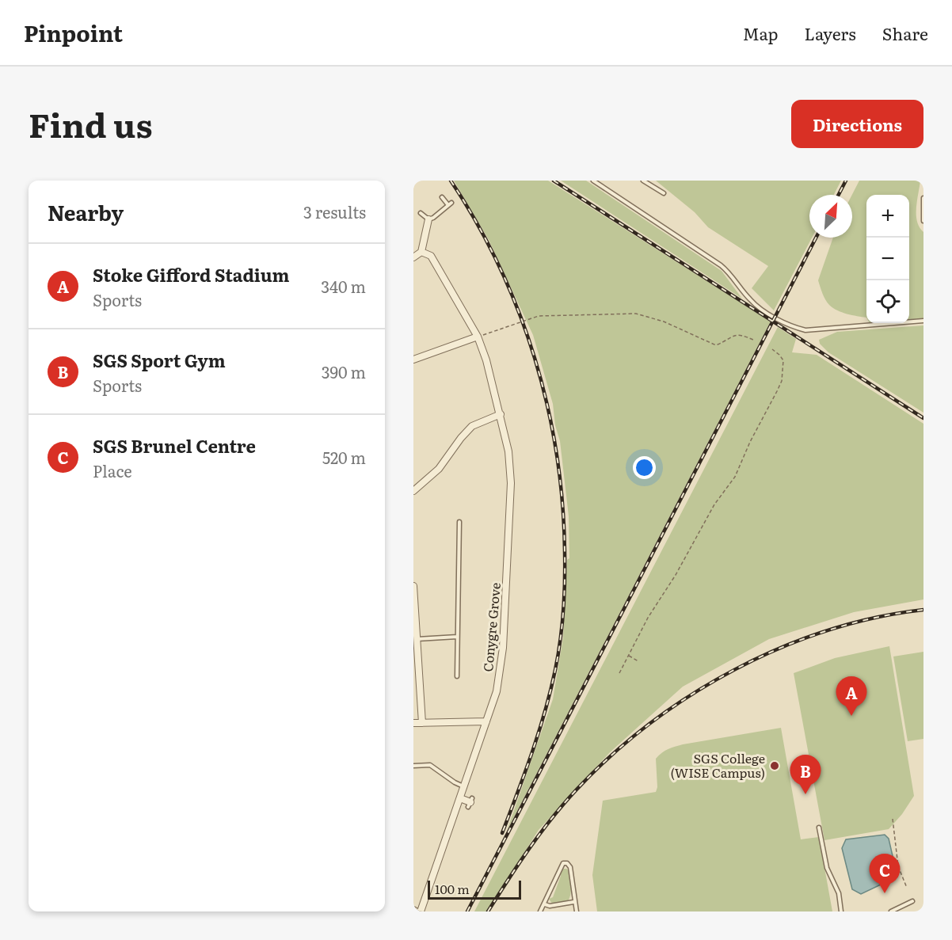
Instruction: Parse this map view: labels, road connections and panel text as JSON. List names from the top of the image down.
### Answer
{
  "streets": {
    "street": ["Conygre Grove"]
  },
  "places": ["SGS College (WISE Campus)"],
  "scale_bar": "100 m",
  "north": "top right",
  "page": {
    "header": "Pinpoint",
    "nav": ["Map", "Layers", "Share"],
    "title": "Find us",
    "buttons": "Directions",
    "heading": ["Nearby", "3 results"],
    "map_buttons": ["+", "−"],
    "list": [
      {
        "mark": "A",
        "name": "Stoke Gifford Stadium",
        "note": "Sports",
        "value": "340 m"
      },
      {
        "mark": "B",
        "name": "SGS Sport Gym",
        "note": "Sports",
        "value": "390 m"
      },
      {
        "mark": "C",
        "name": "SGS Brunel Centre",
        "note": "Place",
        "value": "520 m"
      }
    ],
    "pins": ["A", "B", "C"],
    "scale": "100 m"
  }
}
